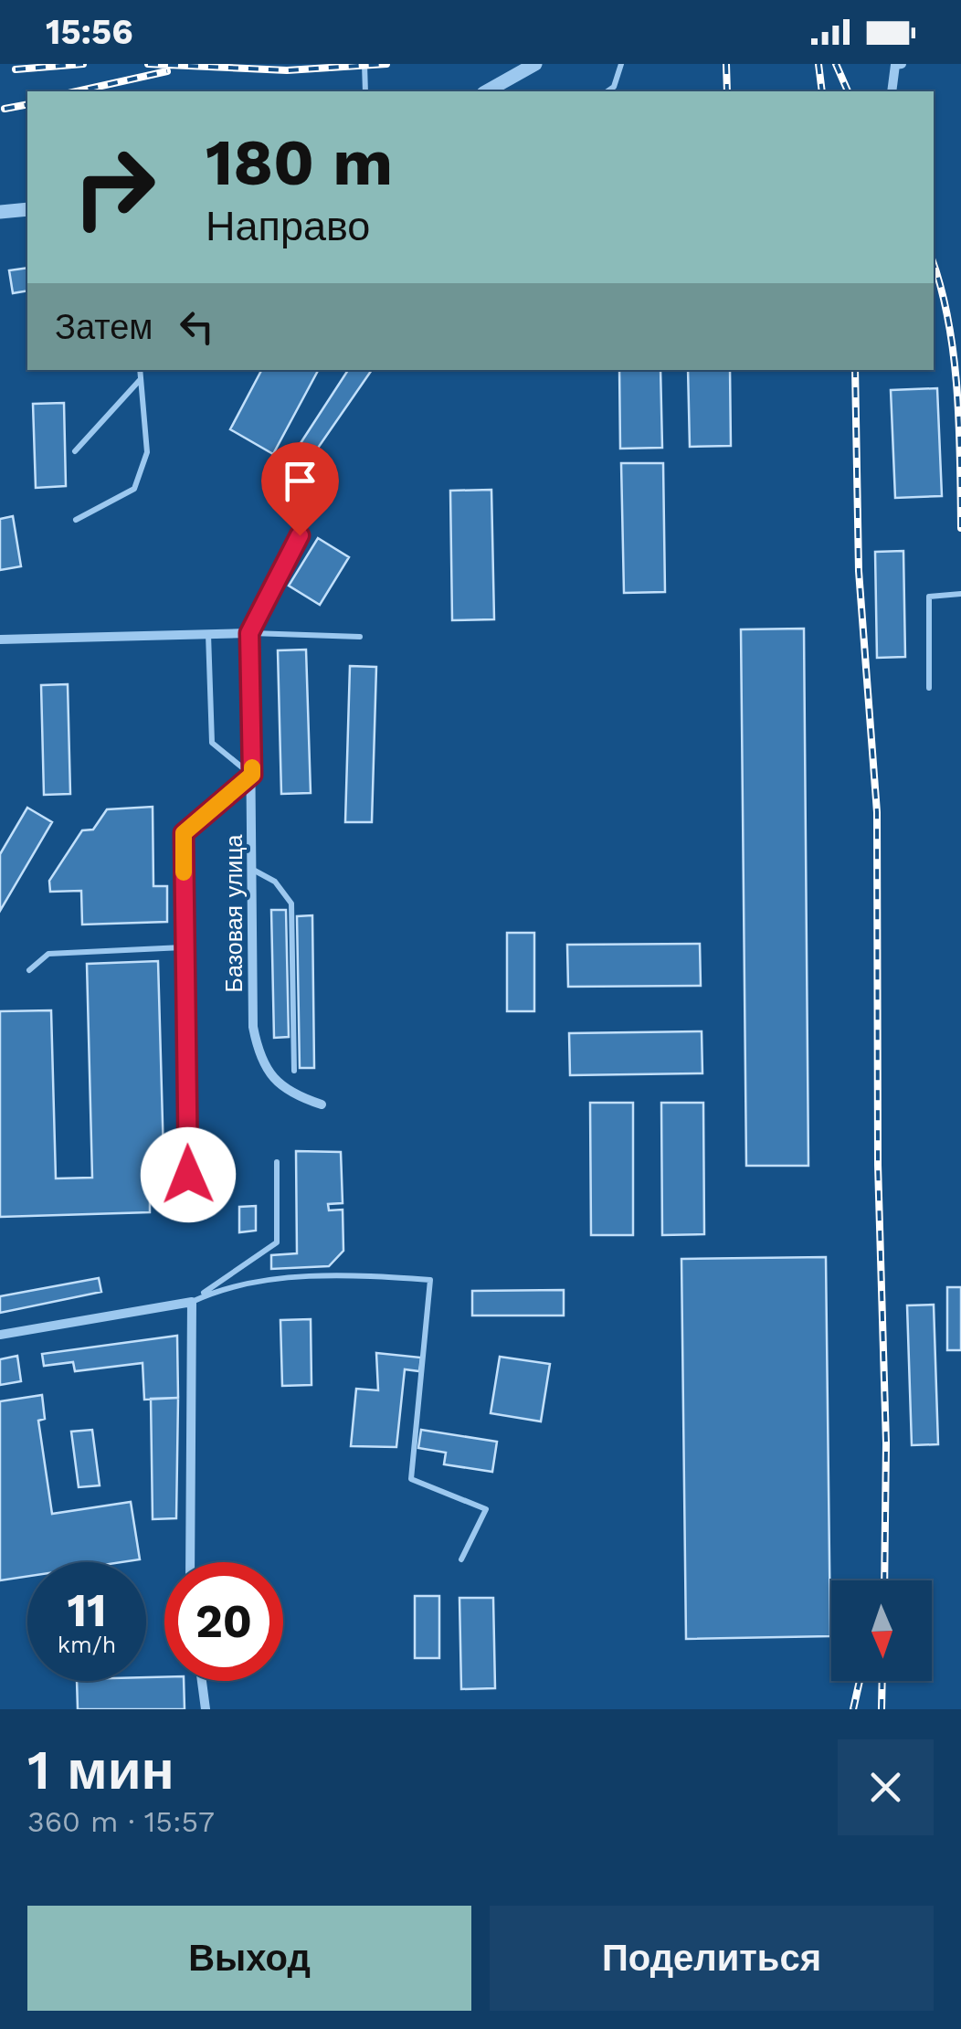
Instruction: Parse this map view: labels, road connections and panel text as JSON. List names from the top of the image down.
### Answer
{
  "streets": {
    "street": ["Базовая улица"]
  },
  "north": "bottom",
  "page": {
    "status": "15:56",
    "turn": ["180 m", "Направо"],
    "then": "Затем",
    "speed": "11 km/h",
    "limit": "20",
    "heading": ["1 мин", "360 m · 15:57"],
    "buttons": ["Выход", "Поделиться"]
  }
}
